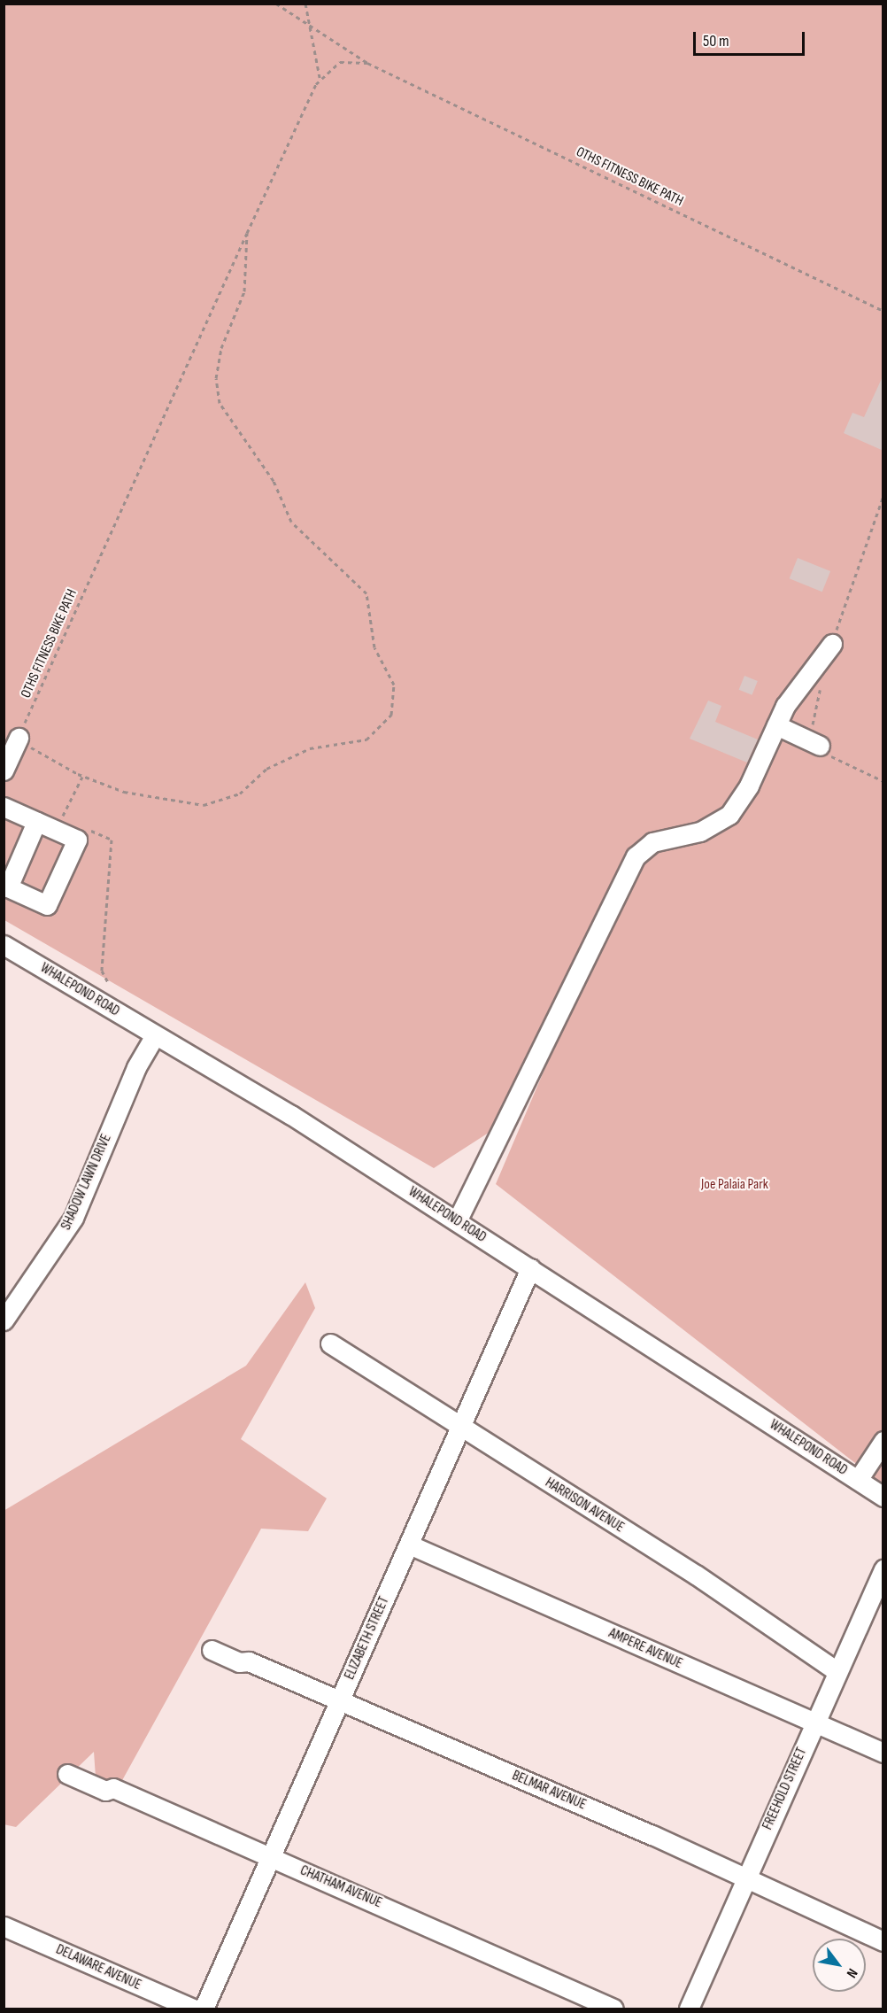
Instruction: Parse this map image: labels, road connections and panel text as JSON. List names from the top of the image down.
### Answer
{
  "streets": {
    "street": [
      "WHALEPOND ROAD",
      "SHADOW LAWN DRIVE",
      "HARRISON AVENUE",
      "ELIZABETH STREET",
      "AMPERE AVENUE",
      "FREEHOLD STREET",
      "BELMAR AVENUE",
      "CHATHAM AVENUE",
      "DELAWARE AVENUE"
    ],
    "path": ["OTHS FITNESS BIKE PATH"]
  },
  "crossings": [
    ["WHALEPOND ROAD", "SHADOW LAWN DRIVE"],
    ["WHALEPOND ROAD", "ELIZABETH STREET"],
    ["HARRISON AVENUE", "ELIZABETH STREET"],
    ["HARRISON AVENUE", "FREEHOLD STREET"],
    ["ELIZABETH STREET", "AMPERE AVENUE"],
    ["ELIZABETH STREET", "BELMAR AVENUE"],
    ["ELIZABETH STREET", "CHATHAM AVENUE"],
    ["AMPERE AVENUE", "FREEHOLD STREET"],
    ["FREEHOLD STREET", "BELMAR AVENUE"]
  ],
  "parks": ["Joe Palaia Park"],
  "scale_bar": "50 m",
  "north": "bottom right"
}
